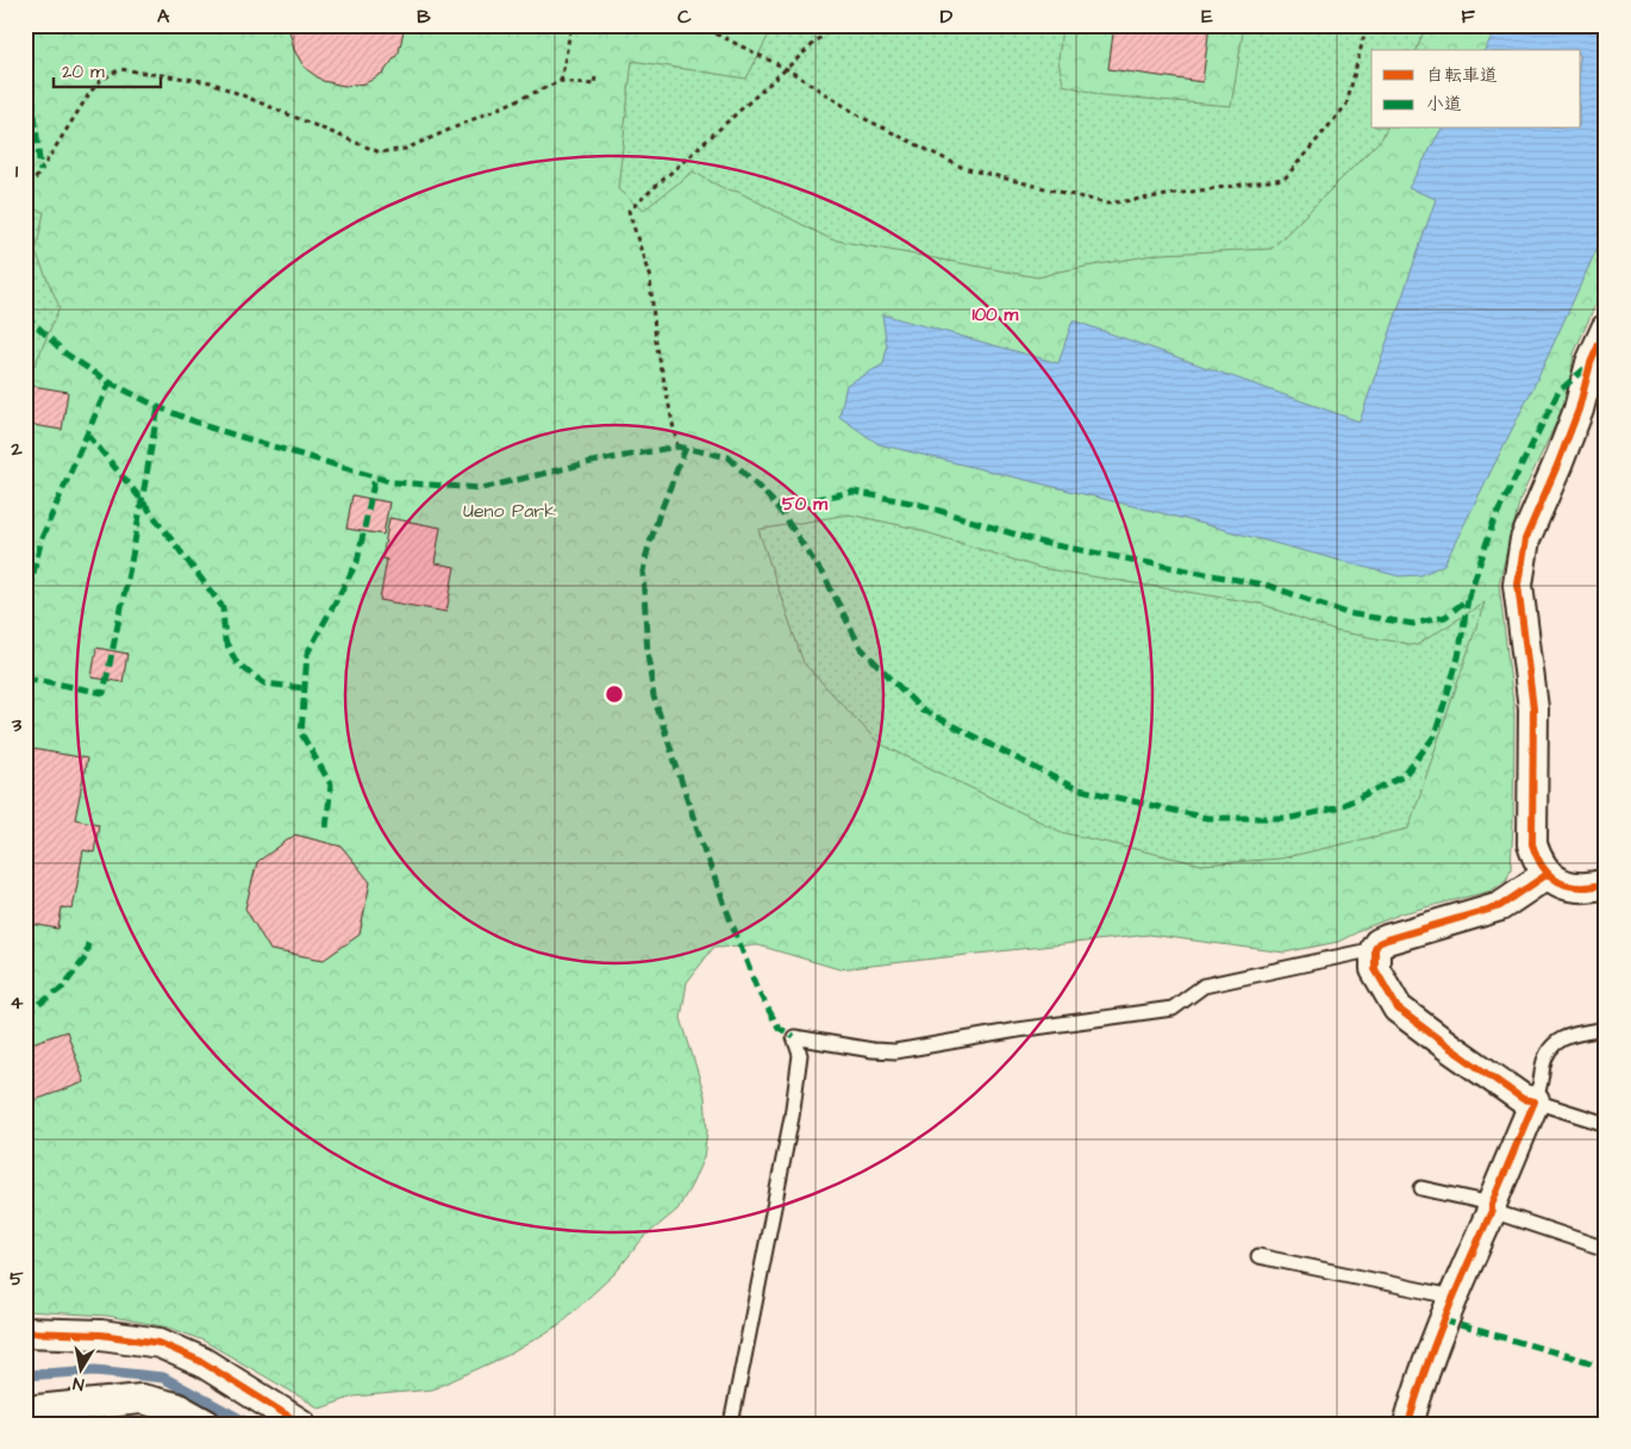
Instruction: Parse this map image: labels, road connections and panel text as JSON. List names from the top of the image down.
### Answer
{
  "parks": ["Ueno Park"],
  "legend": ["自転車道", "小道"],
  "scale_bar": "20 m",
  "north": "bottom",
  "grid": {
    "columns": [
      "A",
      "B",
      "C",
      "D",
      "E",
      "F"
    ],
    "rows": [
      "1",
      "2",
      "3",
      "4",
      "5"
    ]
  },
  "rings": ["100 m", "50 m"]
}
